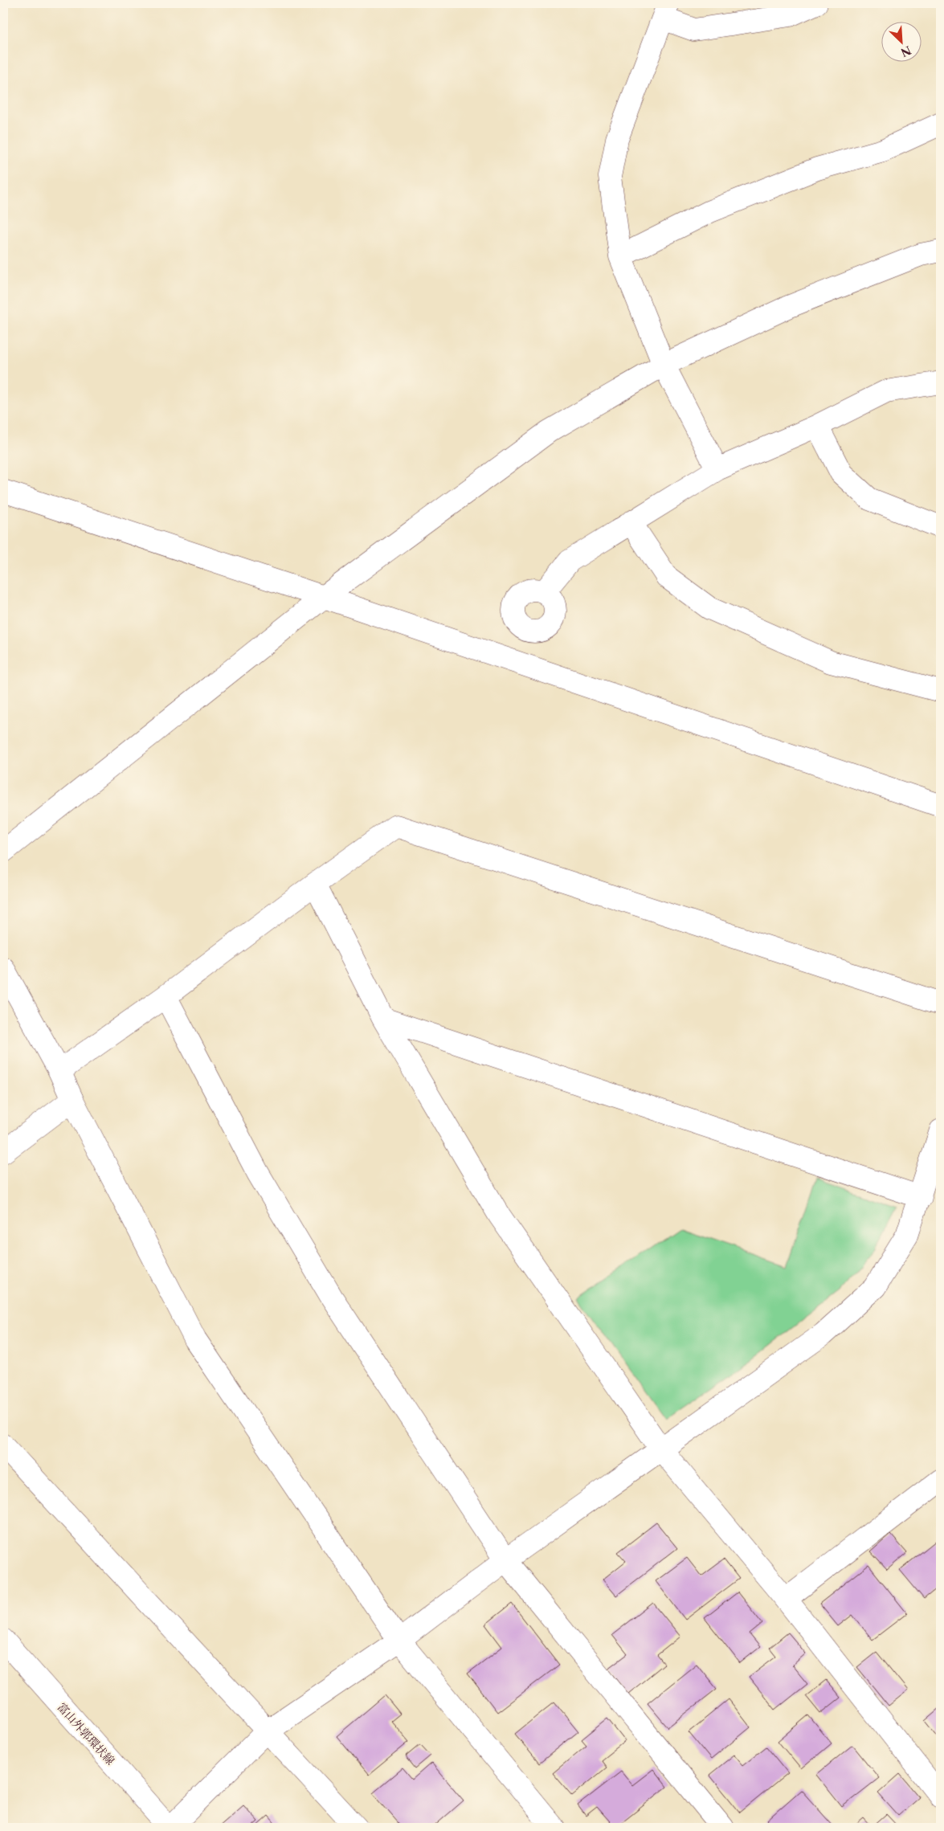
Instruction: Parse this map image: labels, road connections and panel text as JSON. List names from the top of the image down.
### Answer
{
  "streets": {
    "street": ["富山外郭環状線"]
  },
  "north": "bottom right"
}
